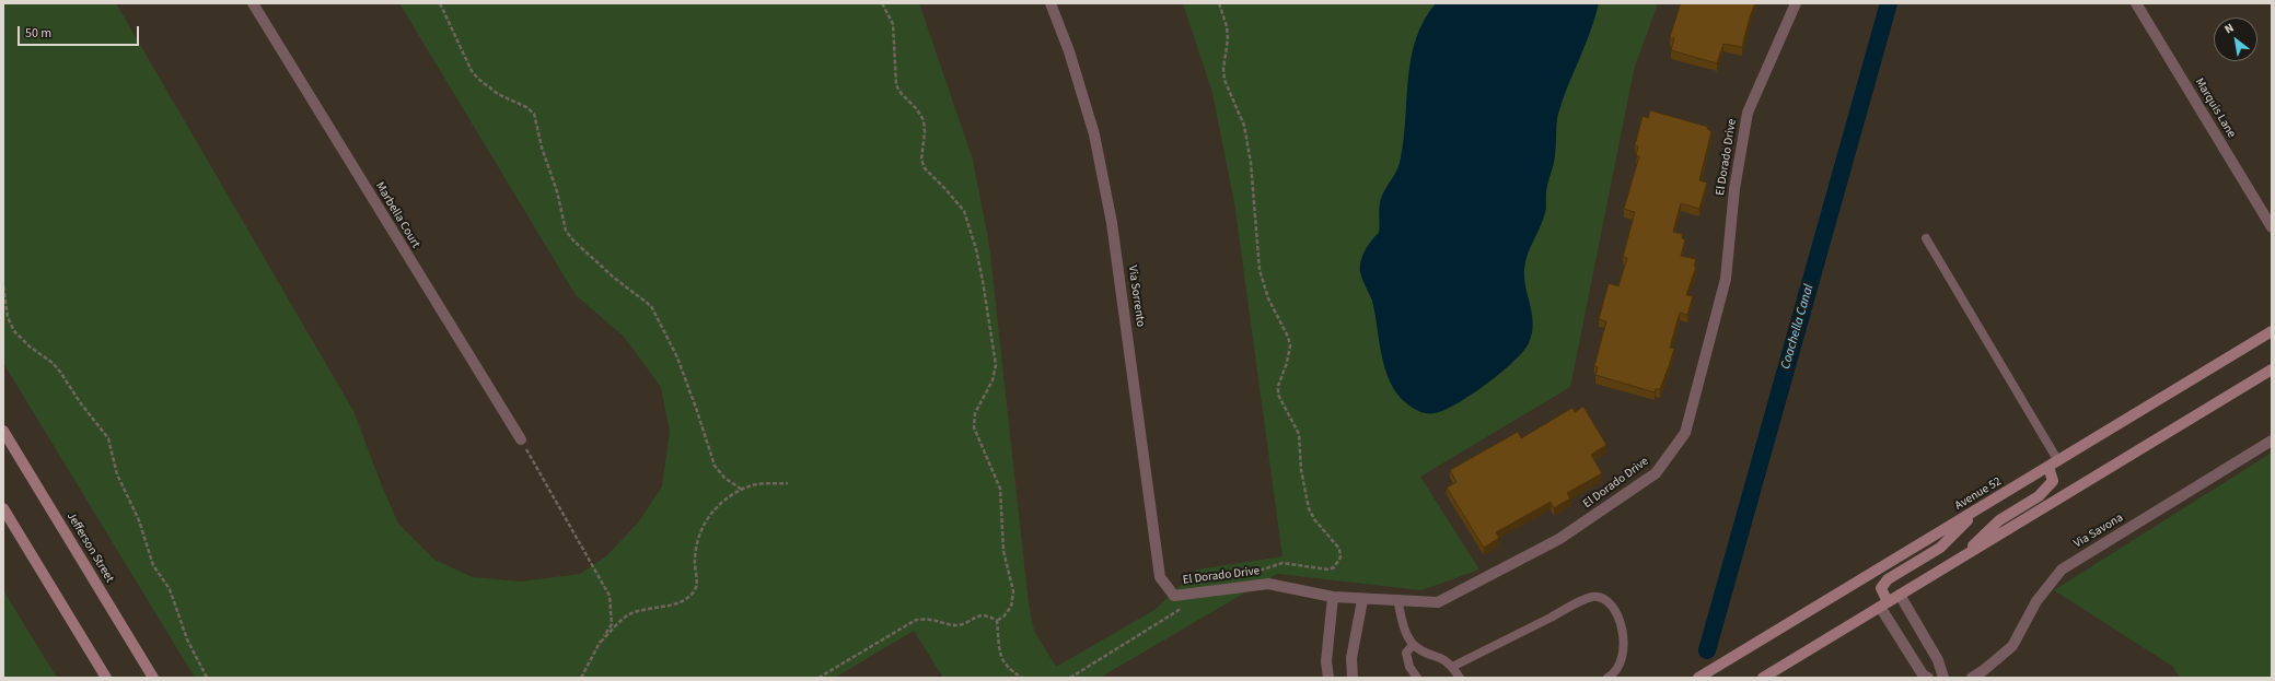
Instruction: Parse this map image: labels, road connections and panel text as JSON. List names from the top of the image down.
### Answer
{
  "streets": {
    "main road": ["Avenue 52", "Jefferson Street"],
    "street": [
      "Marquis Lane",
      "El Dorado Drive",
      "Marbella Court",
      "Via Sorrento",
      "Via Savona"
    ]
  },
  "crossings": [
    ["El Dorado Drive", "Via Sorrento"]
  ],
  "water": ["Coachella Canal"],
  "scale_bar": "50 m",
  "north": "top left"
}
